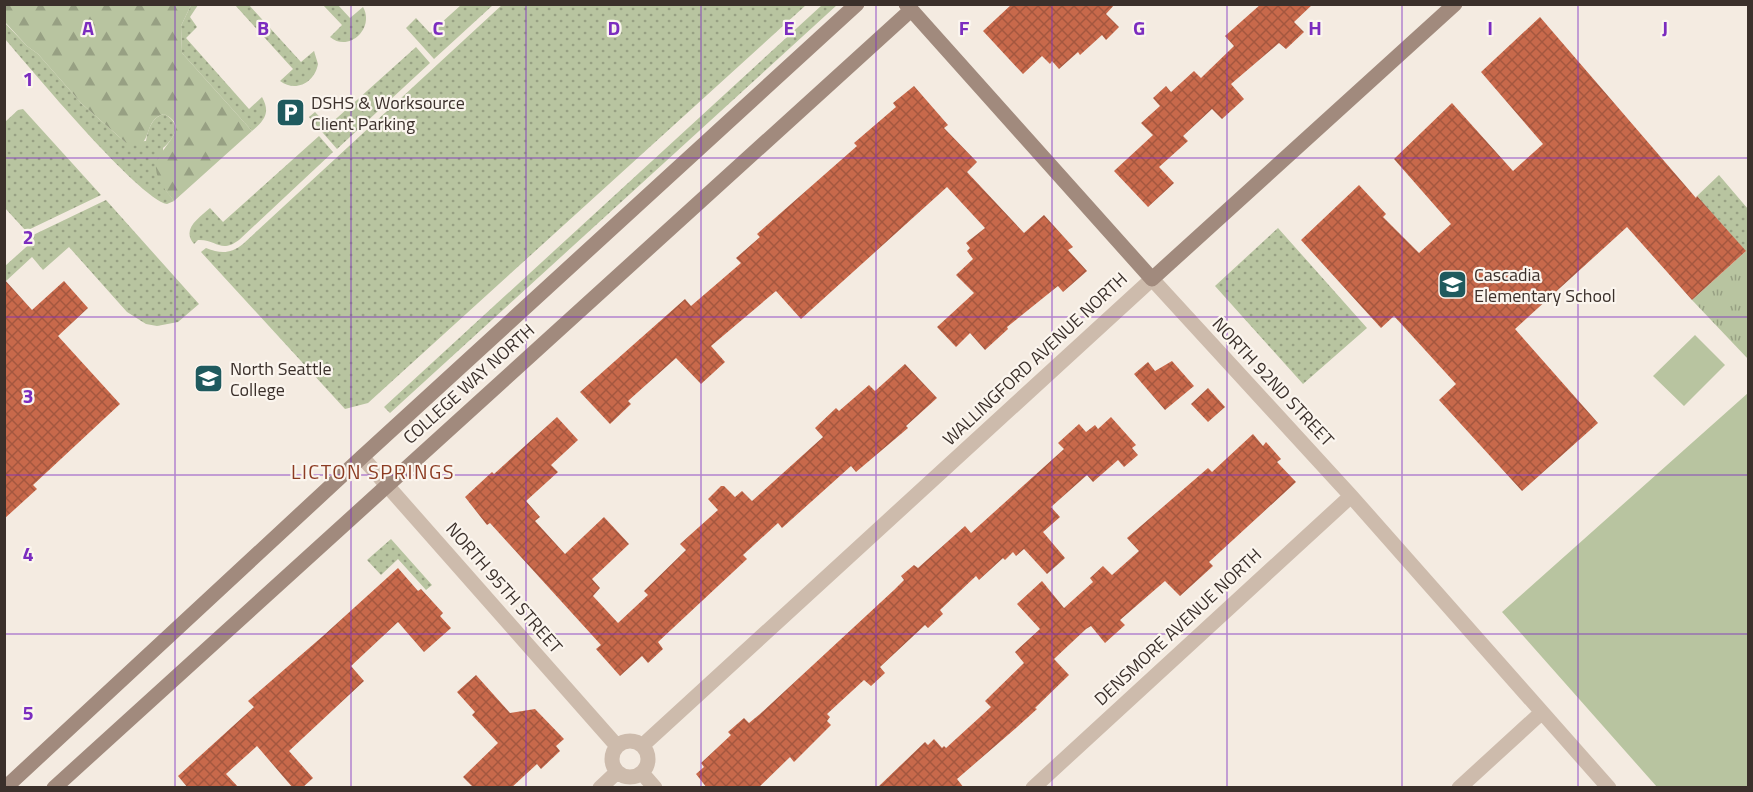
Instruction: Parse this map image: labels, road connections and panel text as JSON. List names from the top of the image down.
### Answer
{
  "streets": {
    "street": [
      "WALLINGFORD AVENUE NORTH",
      "NORTH 92ND STREET",
      "COLLEGE WAY NORTH",
      "NORTH 95TH STREET",
      "DENSMORE AVENUE NORTH"
    ]
  },
  "crossings": [
    ["WALLINGFORD AVENUE NORTH", "NORTH 92ND STREET"],
    ["WALLINGFORD AVENUE NORTH", "NORTH 95TH STREET"],
    ["NORTH 92ND STREET", "COLLEGE WAY NORTH"],
    ["NORTH 92ND STREET", "DENSMORE AVENUE NORTH"],
    ["COLLEGE WAY NORTH", "NORTH 95TH STREET"]
  ],
  "districts": ["LICTON SPRINGS"],
  "places": {
    "parking": ["DSHS & Worksource Client Parking"],
    "school or university": ["Cascadia Elementary School", "North Seattle College"]
  },
  "grid": {
    "columns": [
      "A",
      "B",
      "C",
      "D",
      "E",
      "F",
      "G",
      "H",
      "I",
      "J"
    ],
    "rows": [
      "1",
      "2",
      "3",
      "4",
      "5"
    ]
  }
}
